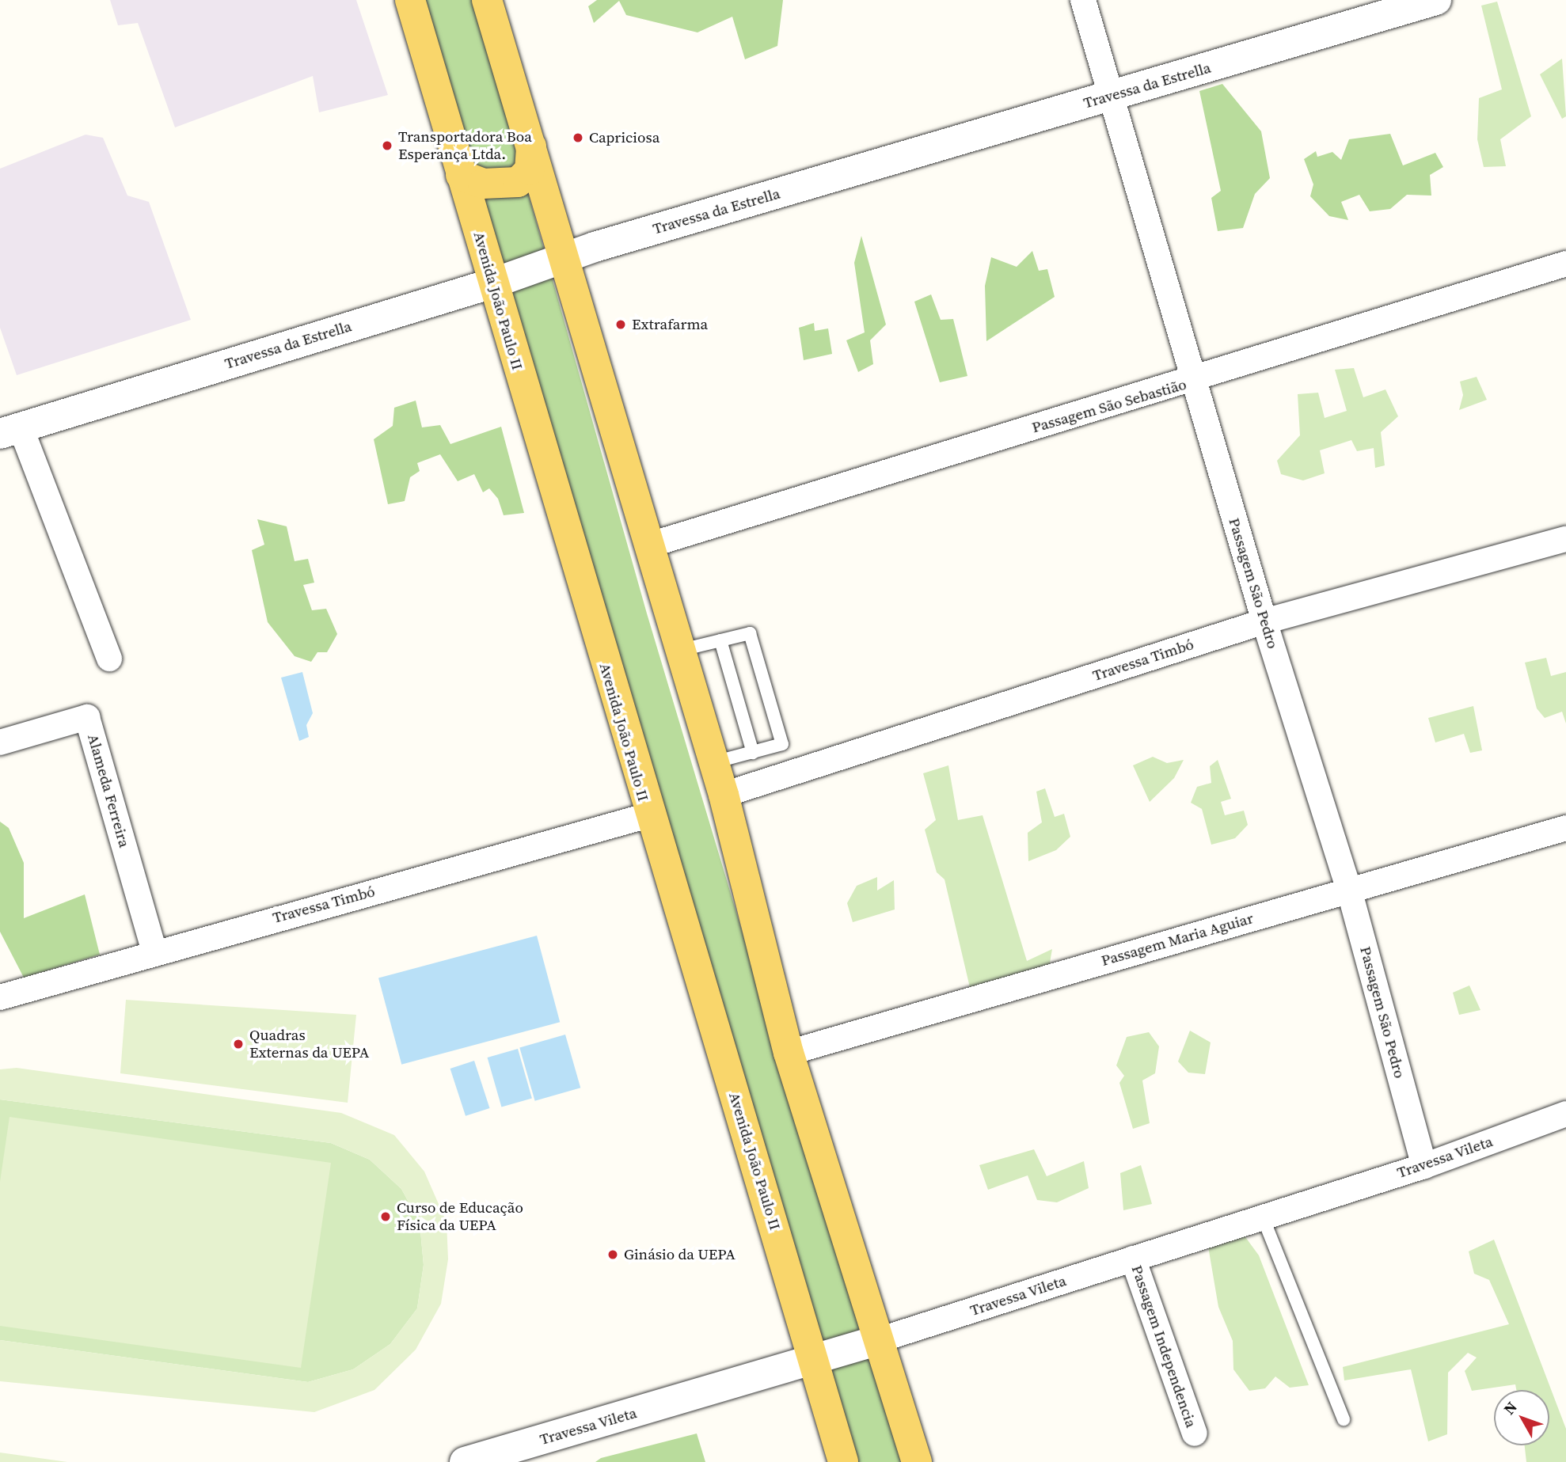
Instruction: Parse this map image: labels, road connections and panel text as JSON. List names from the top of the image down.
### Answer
{
  "streets": {
    "main road": ["Avenida João Paulo II"],
    "street": [
      "Travessa da Estrella",
      "Passagem São Sebastião",
      "Passagem São Pedro",
      "Travessa Timbó",
      "Alameda Ferreira",
      "Passagem Maria Aguiar",
      "Travessa Vileta",
      "Passagem Independencia"
    ]
  },
  "crossings": [
    ["Travessa da Estrella", "Avenida João Paulo II"],
    ["Travessa da Estrella", "Passagem São Pedro"],
    ["Avenida João Paulo II", "Travessa Timbó"],
    ["Avenida João Paulo II", "Travessa Vileta"],
    ["Passagem São Sebastião", "Passagem São Pedro"],
    ["Passagem São Pedro", "Travessa Timbó"],
    ["Passagem São Pedro", "Passagem Maria Aguiar"],
    ["Passagem São Pedro", "Travessa Vileta"],
    ["Travessa Timbó", "Alameda Ferreira"],
    ["Travessa Vileta", "Passagem Independencia"]
  ],
  "places": [
    "Capriciosa",
    "Transportadora Boa Esperança Ltda.",
    "Extrafarma",
    "Quadras Externas da UEPA",
    "Curso de Educação Física da UEPA",
    "Ginásio da UEPA"
  ],
  "north": "top left"
}
